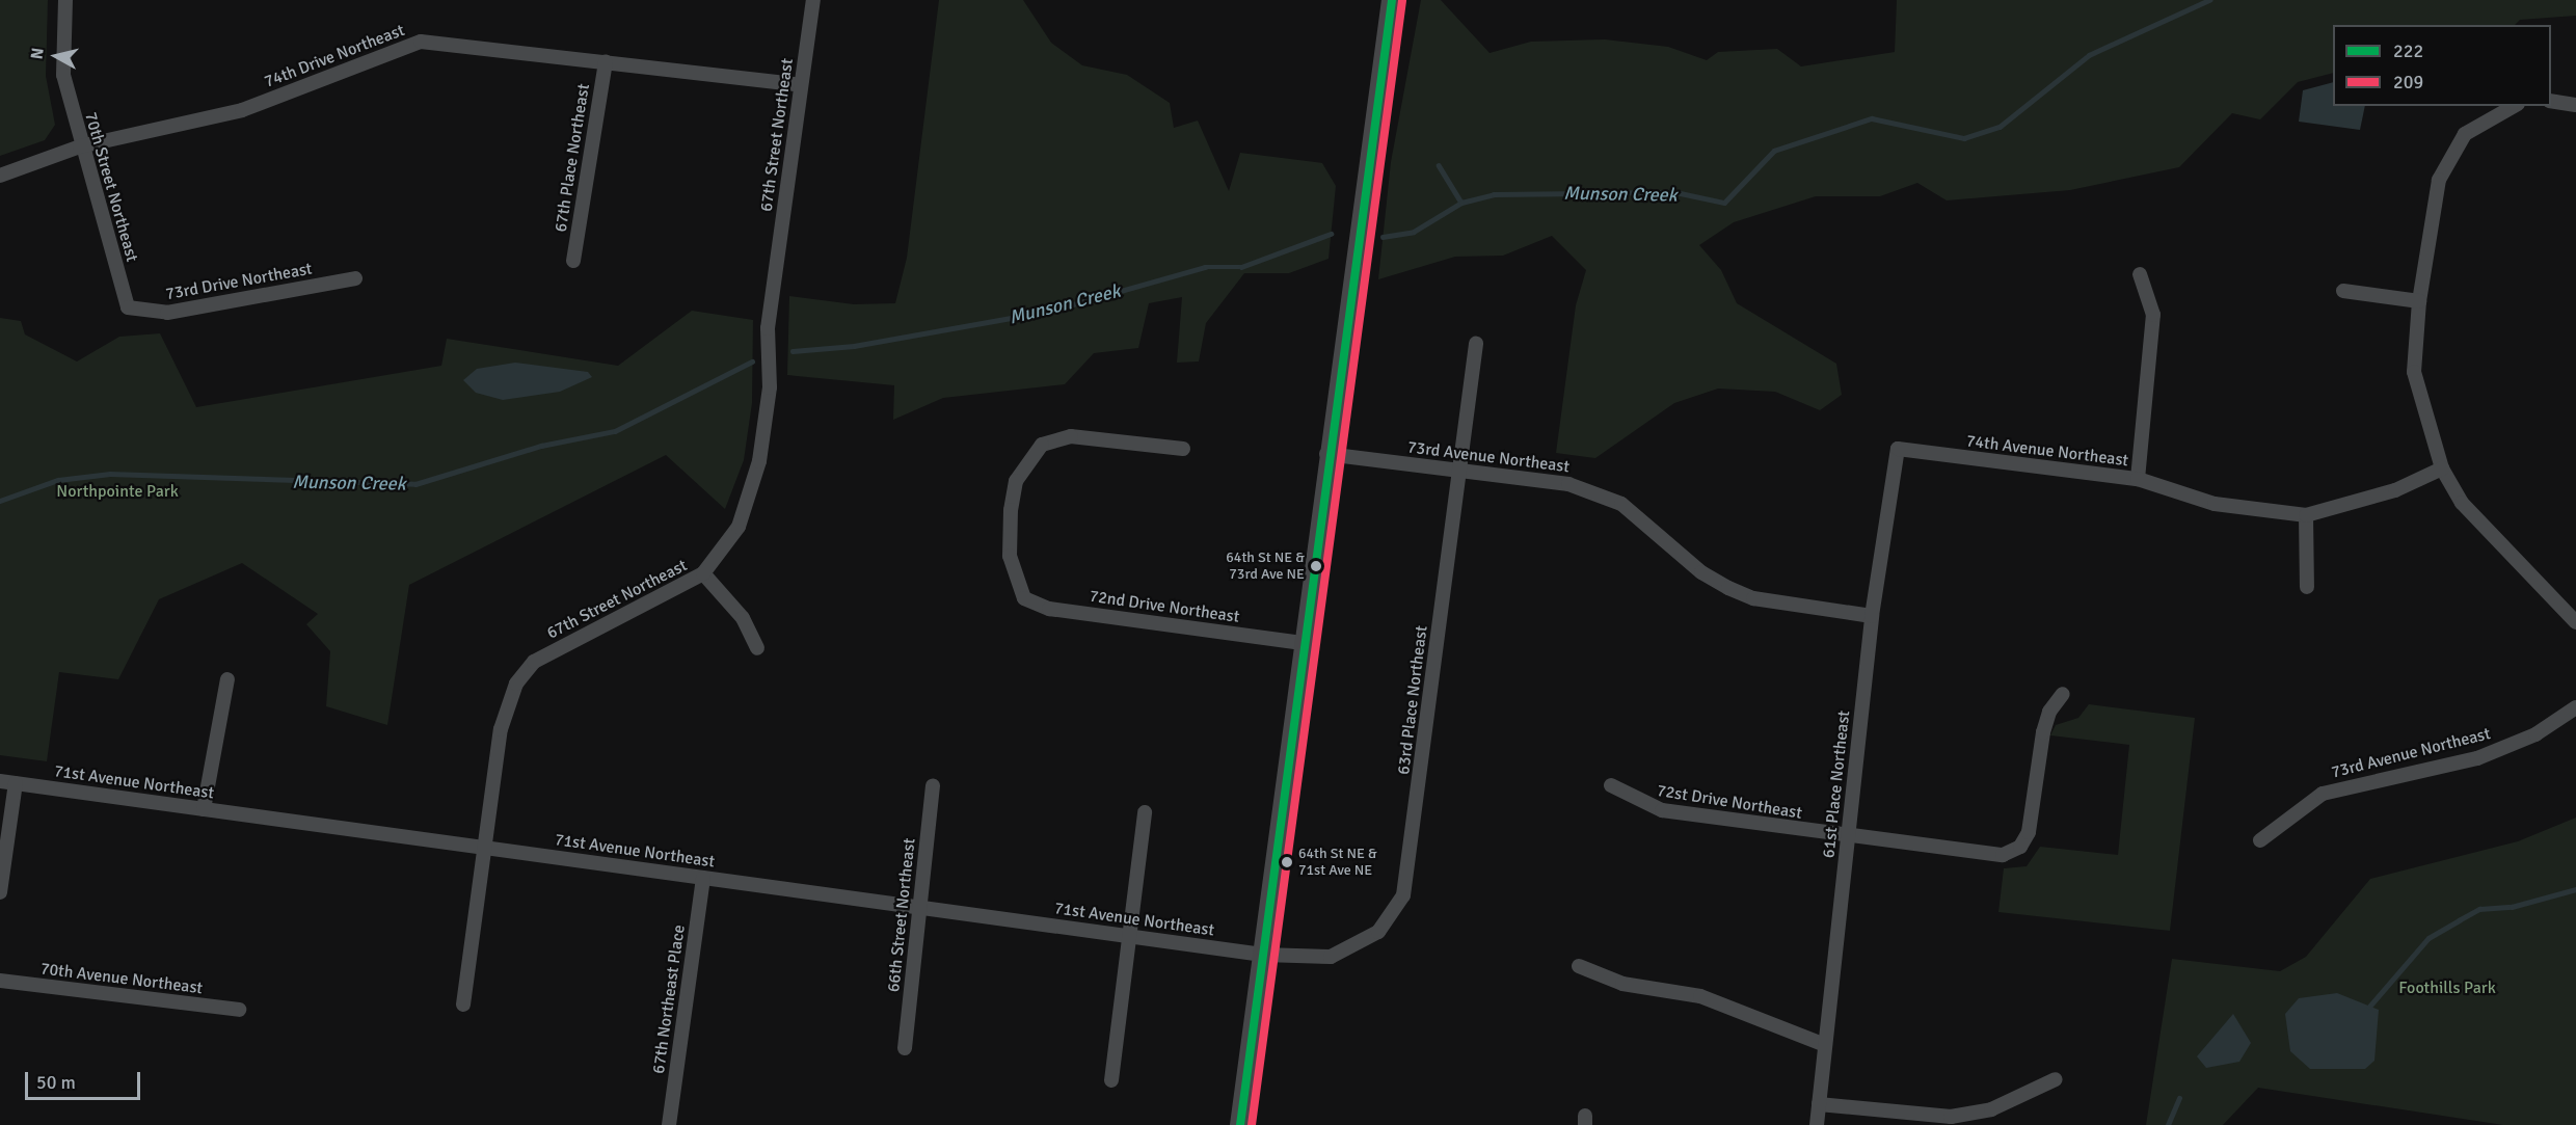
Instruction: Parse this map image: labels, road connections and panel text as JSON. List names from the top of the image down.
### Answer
{
  "streets": {
    "street": [
      "74th Drive Northeast",
      "67th Street Northeast",
      "67th Place Northeast",
      "70th Street Northeast",
      "73rd Drive Northeast",
      "74th Avenue Northeast",
      "73rd Avenue Northeast",
      "72nd Drive Northeast",
      "63rd Place Northeast",
      "71st Avenue Northeast",
      "61st Place Northeast",
      "72st Drive Northeast",
      "66th Street Northeast",
      "70th Avenue Northeast",
      "67th Northeast Place"
    ]
  },
  "crossings": [
    ["74th Drive Northeast", "67th Street Northeast"],
    ["74th Drive Northeast", "67th Place Northeast"],
    ["74th Drive Northeast", "70th Street Northeast"],
    ["67th Street Northeast", "71st Avenue Northeast"],
    ["70th Street Northeast", "73rd Drive Northeast"],
    ["74th Avenue Northeast", "61st Place Northeast"],
    ["73rd Avenue Northeast", "63rd Place Northeast"],
    ["73rd Avenue Northeast", "61st Place Northeast"],
    ["63rd Place Northeast", "71st Avenue Northeast"],
    ["71st Avenue Northeast", "66th Street Northeast"],
    ["71st Avenue Northeast", "67th Northeast Place"],
    ["61st Place Northeast", "72st Drive Northeast"]
  ],
  "water": ["Munson Creek"],
  "parks": ["Northpointe Park", "Foothills Park"],
  "places": ["64th St NE & 73rd Ave NE", "64th St NE & 71st Ave NE"],
  "lines": ["transit line 222", "transit line 209"],
  "legend": ["222", "209"],
  "scale_bar": "50 m",
  "north": "left"
}
